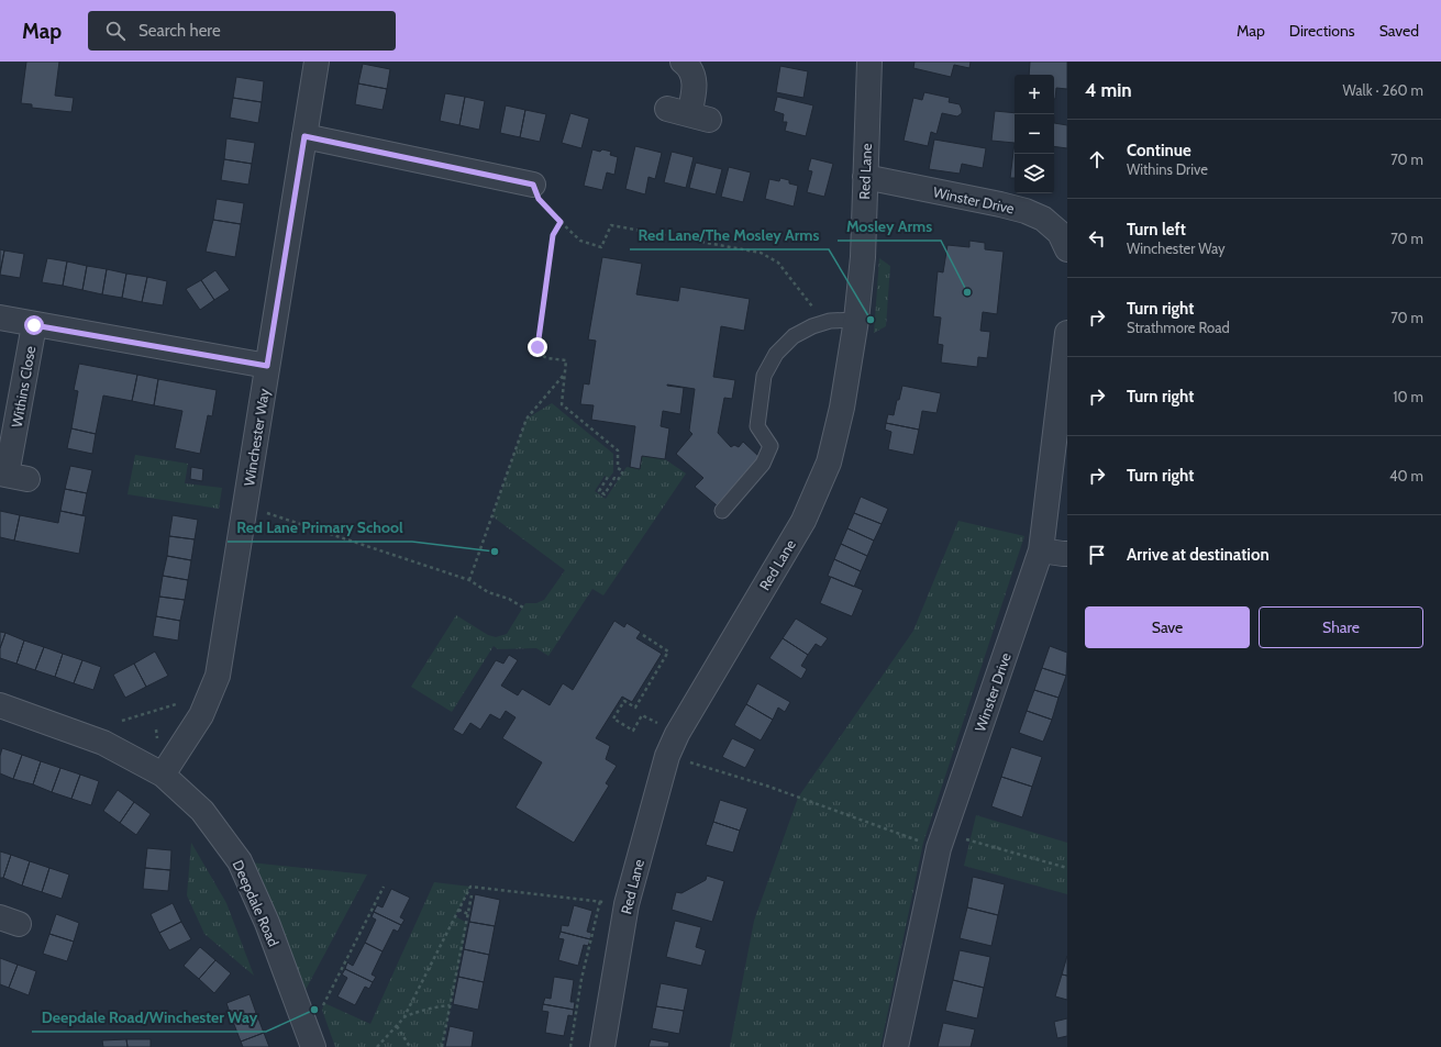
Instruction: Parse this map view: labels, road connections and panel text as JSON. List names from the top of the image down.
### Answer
{
  "streets": {
    "street": [
      "Red Lane",
      "Winster Drive",
      "Withins Close",
      "Winchester Way",
      "Deepdale Road"
    ]
  },
  "crossings": [
    ["Red Lane", "Winster Drive"],
    ["Winchester Way", "Deepdale Road"]
  ],
  "places": [
    "Mosley Arms",
    "Red Lane/The Mosley Arms",
    "Red Lane Primary School",
    "Deepdale Road/Winchester Way"
  ],
  "page": {
    "header": "Map",
    "search": "Search here",
    "nav": ["Map", "Directions", "Saved"],
    "heading": ["4 min", "Walk · 260 m"],
    "map_buttons": ["+", "−"],
    "list": [
      ["Continue", "Withins Drive", "70 m"],
      ["Turn left", "Winchester Way", "70 m"],
      ["Turn right", "Strathmore Road", "70 m"],
      ["Turn right", "10 m"],
      ["Turn right", "40 m"],
      "Arrive at destination"
    ],
    "buttons": ["Save", "Share"]
  }
}
